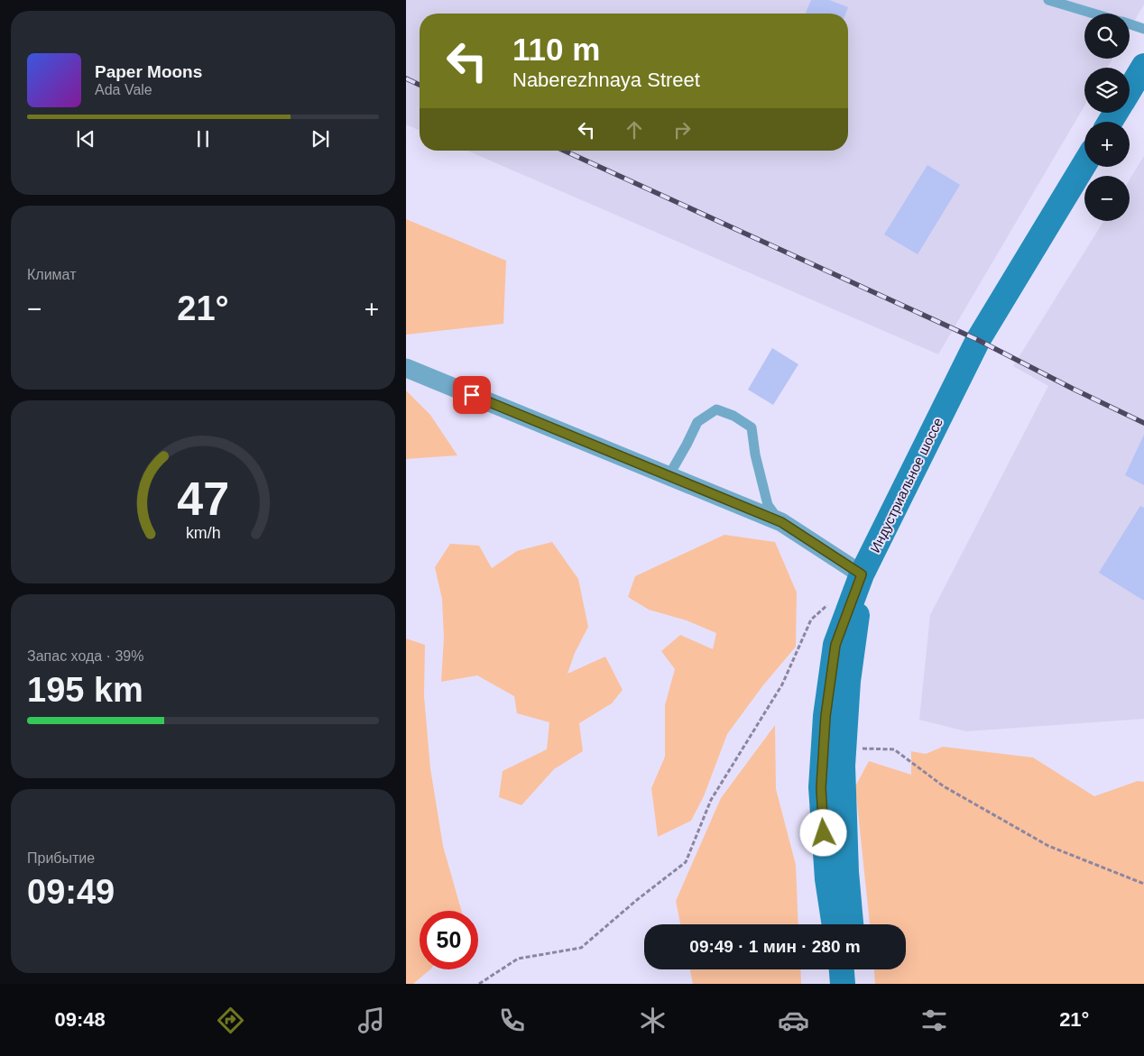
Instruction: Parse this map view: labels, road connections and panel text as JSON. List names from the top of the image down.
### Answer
{
  "streets": {
    "main road": ["Индустриальное шоссе"]
  },
  "page": {
    "map_buttons": ["+", "−"],
    "turn": ["110 m", "Naberezhnaya Street"],
    "song": ["Paper Moons", "Ada Vale"],
    "tile": [
      "Климат",
      ["Запас хода · 39%", "195 km"],
      ["Прибытие", "09:49"]
    ],
    "heat": ["−", "21°", "+"],
    "limit": "50",
    "trip": "09:49 · 1 мин · 280 m",
    "tabs": ["09:48", "21°"],
    "gauge": ["47", "km/h"]
  }
}
